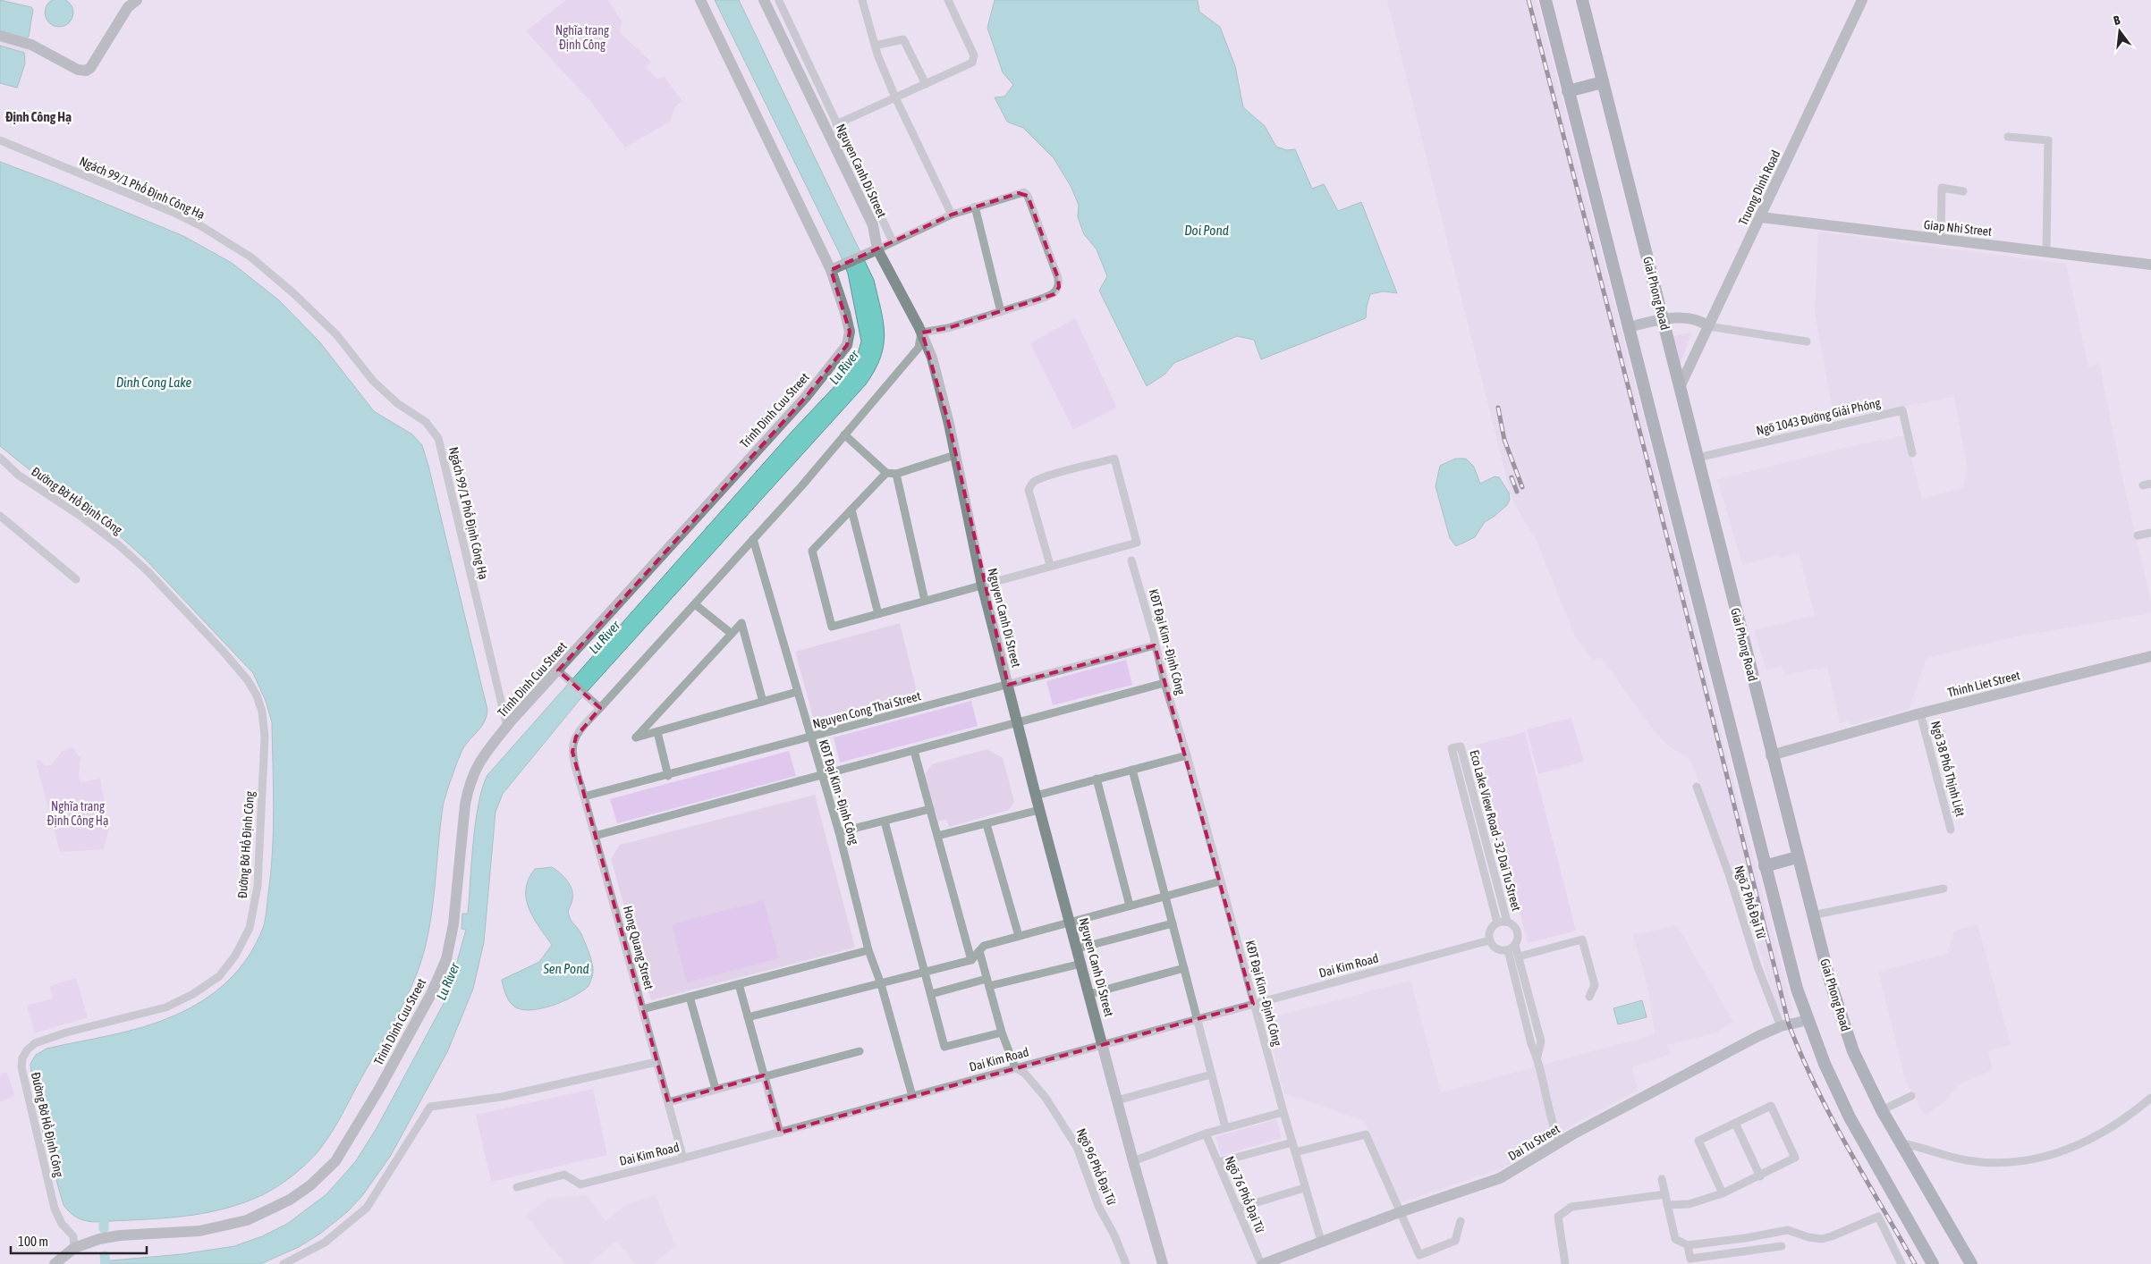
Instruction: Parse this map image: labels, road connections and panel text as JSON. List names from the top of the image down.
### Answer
{
  "streets": {
    "main road": [
      "Nguyen Canh Di Street",
      "Truong Dinh Road",
      "Giap Nhi Street",
      "Giai Phong Road",
      "Trinh Dinh Cuu Street",
      "Thinh Liet Street",
      "Dai Tu Street"
    ],
    "street": [
      "Ngách 99/1 Phố Định Công Hạ",
      "Ngõ 1043 Đường Giải Phóng",
      "Đường Bờ Hồ Định Công",
      "KĐT Đại Kim - Định Công",
      "Nguyen Cong Thai Street",
      "Ngõ 38 Phố Thįnh Liệt",
      "Eco Lake View Road - 32 Dai Tu Street",
      "Ngõ 2 Phố Đại Từ",
      "Hong Quang Street",
      "Dai Kim Road",
      "Ngõ 96 Phố Đại Từ",
      "Ngõ 76 Phố Đại Từ"
    ]
  },
  "crossings": [
    ["Nguyen Canh Di Street", "Nguyen Cong Thai Street"],
    ["Nguyen Canh Di Street", "Dai Kim Road"],
    ["Ngách 99/1 Phố Định Công Hạ", "Trinh Dinh Cuu Street"],
    ["Truong Dinh Road", "Giap Nhi Street"],
    ["Truong Dinh Road", "Giai Phong Road"],
    ["Giai Phong Road", "Ngõ 1043 Đường Giải Phóng"],
    ["Giai Phong Road", "Thinh Liet Street"],
    ["Trinh Dinh Cuu Street", "Đường Bờ Hồ Định Công"],
    ["KĐT Đại Kim - Định Công", "Nguyen Cong Thai Street"],
    ["KĐT Đại Kim - Định Công", "Dai Kim Road"],
    ["KĐT Đại Kim - Định Công", "Dai Tu Street"],
    ["Thinh Liet Street", "Ngõ 38 Phố Thįnh Liệt"],
    ["Nguyen Cong Thai Street", "Hong Quang Street"],
    ["Eco Lake View Road - 32 Dai Tu Street", "Dai Kim Road"],
    ["Ngõ 2 Phố Đại Từ", "Dai Tu Street"],
    ["Hong Quang Street", "Dai Kim Road"],
    ["Dai Kim Road", "Ngõ 96 Phố Đại Từ"],
    ["Dai Tu Street", "Ngõ 76 Phố Đại Từ"]
  ],
  "districts": ["Định Công Hạ"],
  "water": [
    "Doi Pond",
    "Lu River",
    "Dinh Cong Lake",
    "Sen Pond"
  ],
  "parks": ["Nghĩa trang Định Công", "Nghĩa trang Định Công Hạ"],
  "scale_bar": "100 m",
  "north": "top"
}
